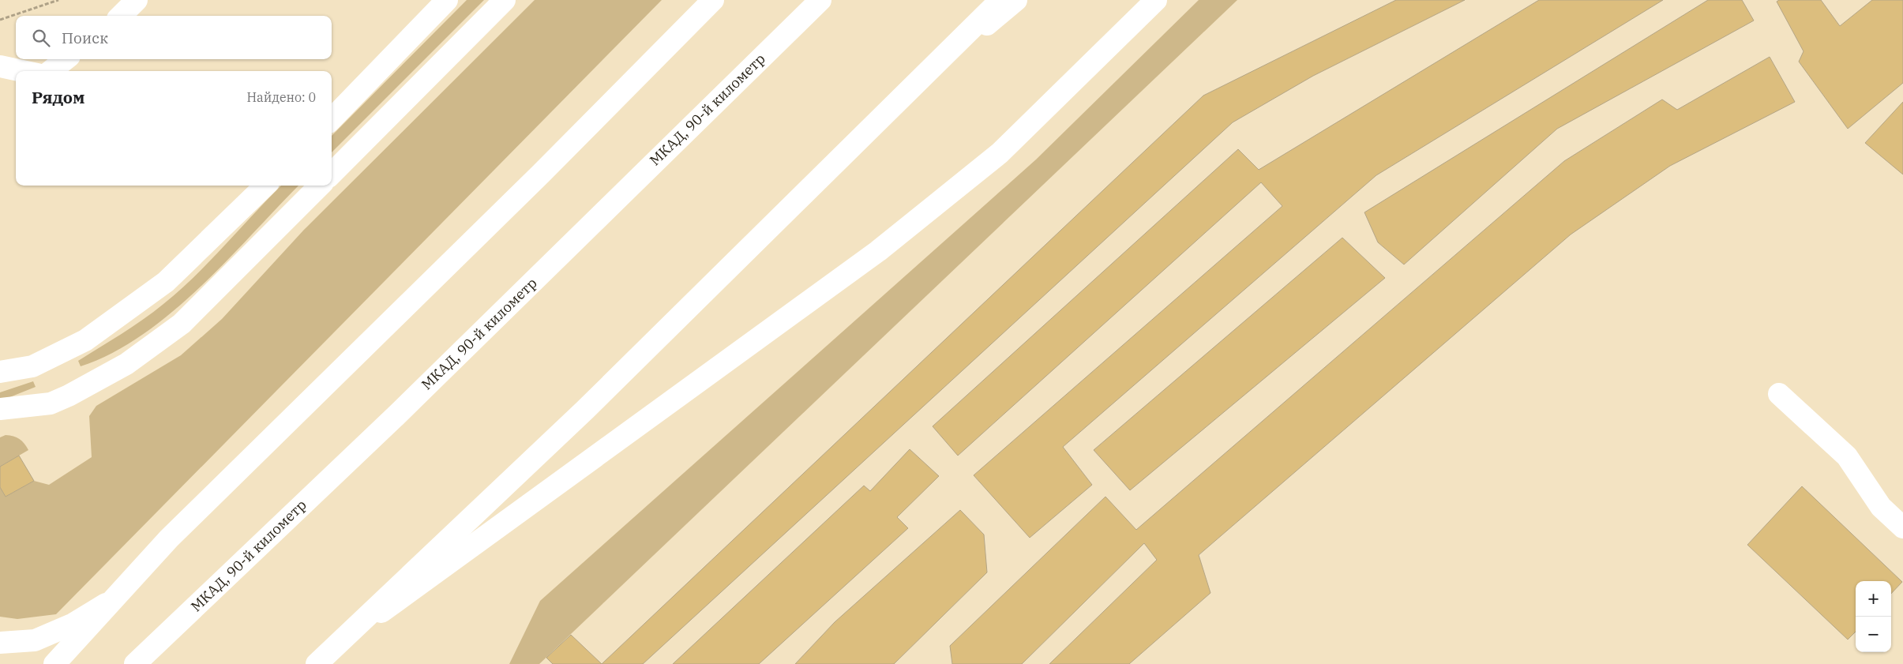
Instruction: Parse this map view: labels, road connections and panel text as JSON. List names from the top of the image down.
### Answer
{
  "streets": {
    "main road": ["МКАД, 90-й километр"]
  },
  "page": {
    "search": "Поиск",
    "heading": ["Рядом", "Найдено: 0"],
    "map_buttons": ["+", "−"]
  }
}
